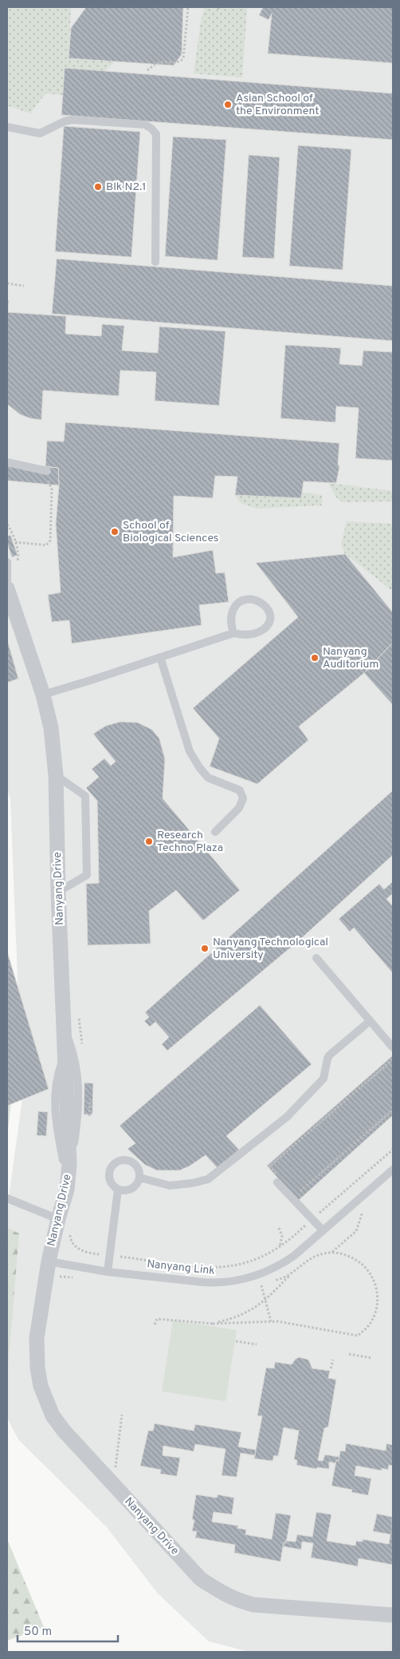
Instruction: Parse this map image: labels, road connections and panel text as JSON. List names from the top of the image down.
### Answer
{
  "streets": {
    "street": ["Nanyang Drive"],
    "lane": ["Nanyang Link"]
  },
  "crossings": [
    ["Nanyang Drive", "Nanyang Link"]
  ],
  "places": [
    "Asian School of the Environment",
    "Blk N2.1",
    "School of Biological Sciences",
    "Nanyang Auditorium",
    "Research Techno Plaza",
    "Nanyang Technological University"
  ],
  "scale_bar": "50 m"
}
